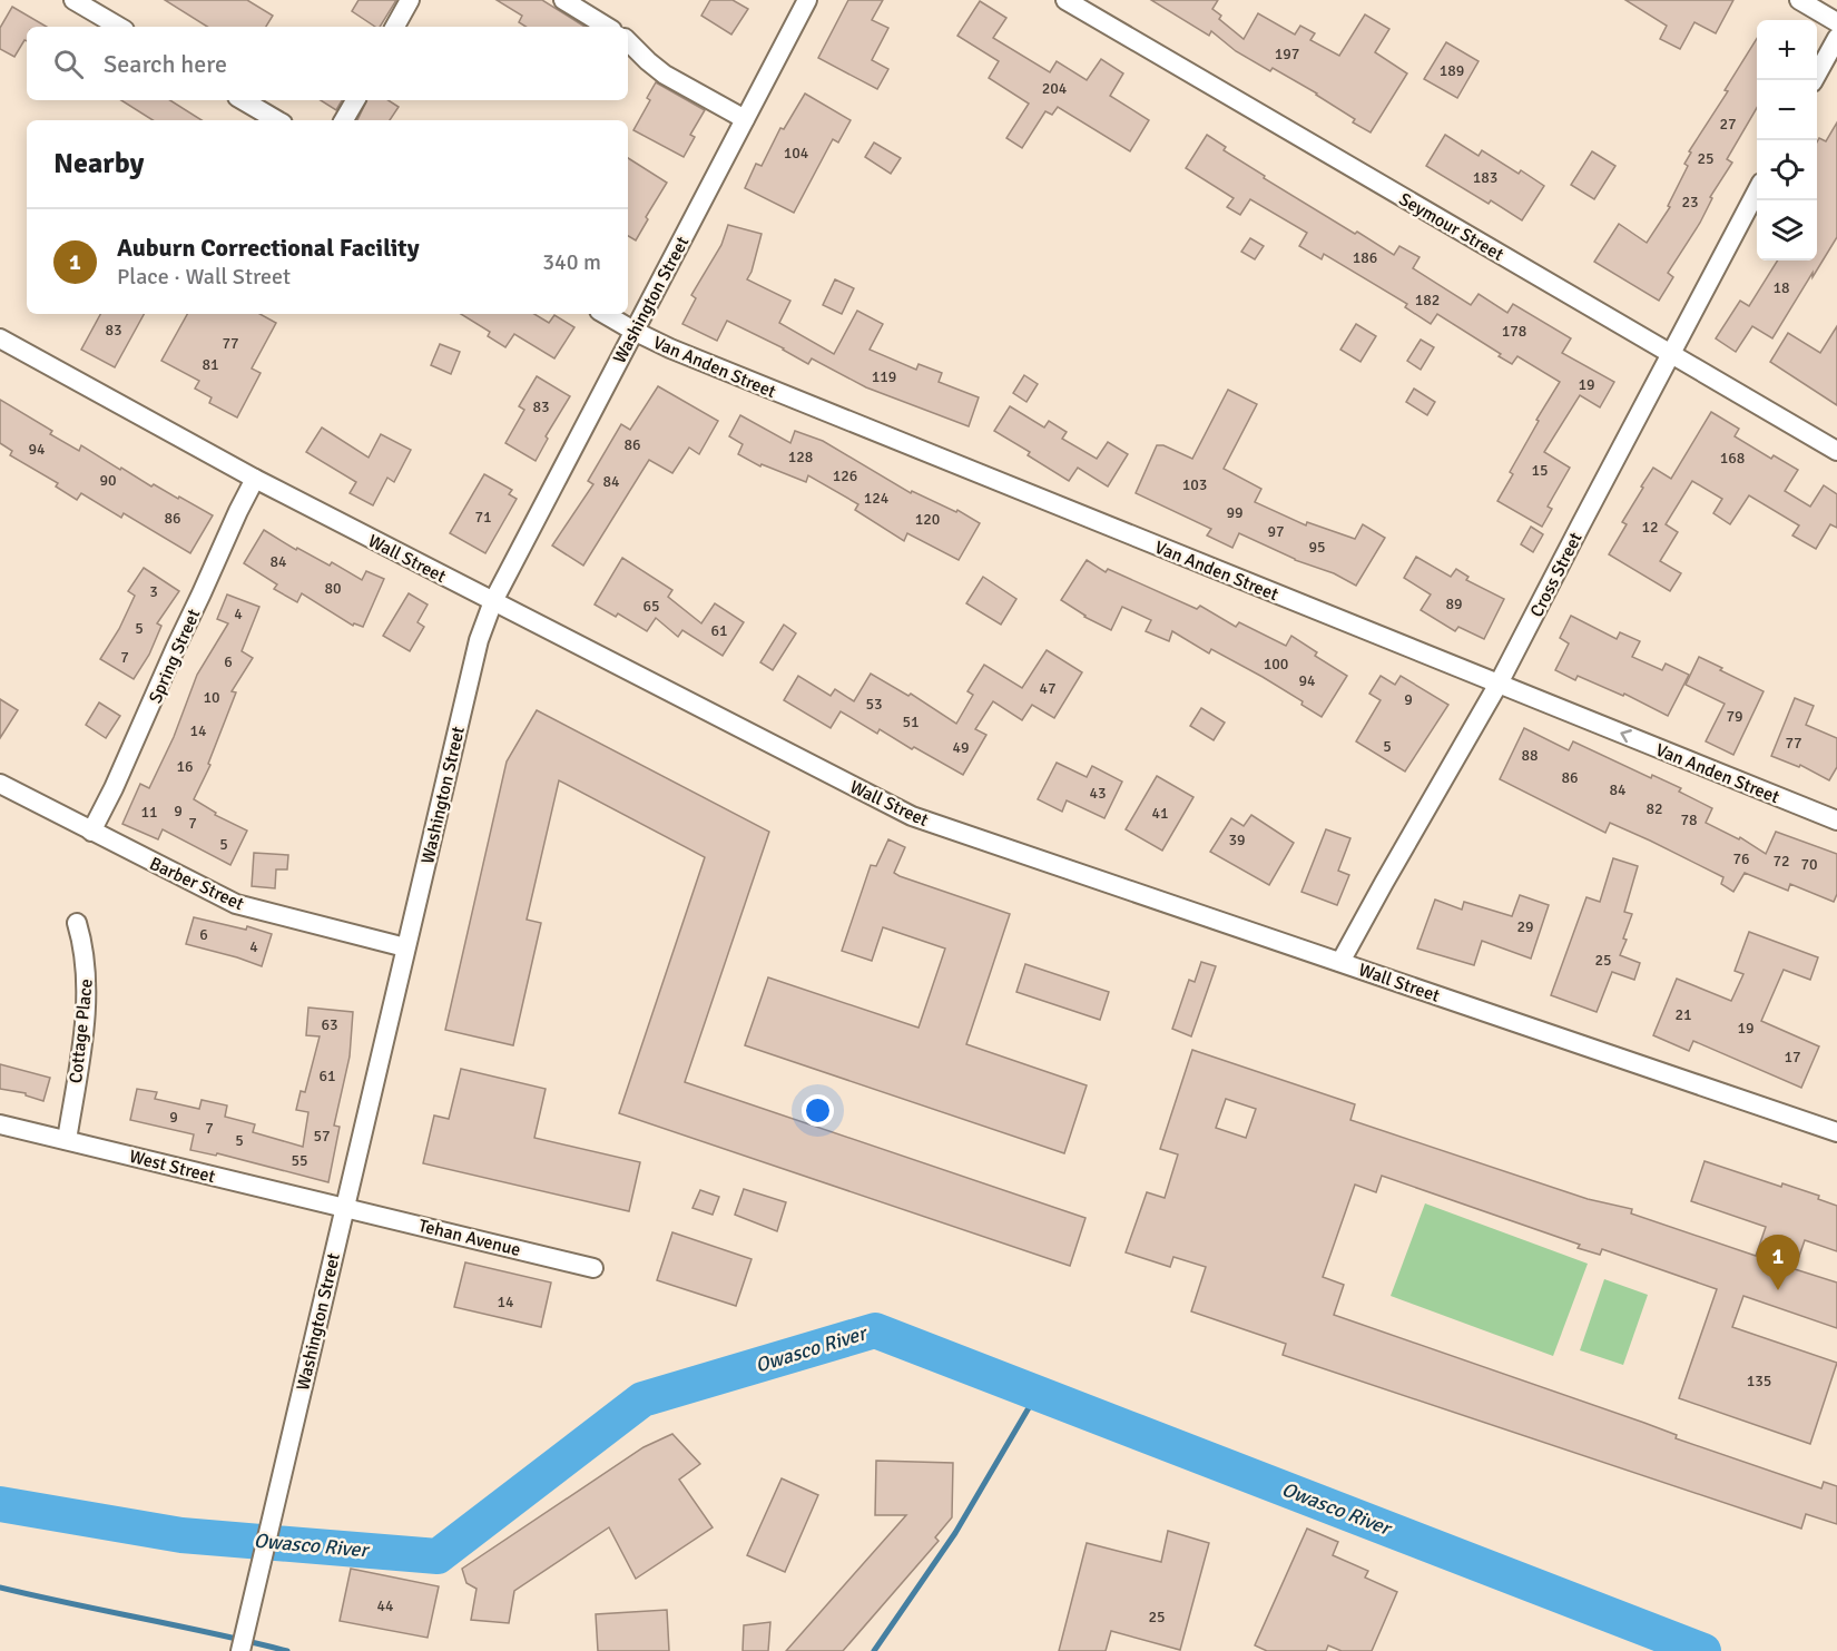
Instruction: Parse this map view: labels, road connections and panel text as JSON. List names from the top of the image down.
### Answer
{
  "streets": {
    "street": [
      "Seymour Street",
      "Washington Street",
      "Van Anden Street",
      "Wall Street",
      "Cross Street",
      "Spring Street",
      "Barber Street",
      "Cottage Place",
      "West Street",
      "Tehan Avenue"
    ]
  },
  "crossings": [
    ["Seymour Street", "Cross Street"],
    ["Washington Street", "Van Anden Street"],
    ["Washington Street", "Wall Street"],
    ["Washington Street", "Barber Street"],
    ["Washington Street", "West Street"],
    ["Washington Street", "Tehan Avenue"],
    ["Van Anden Street", "Cross Street"],
    ["Wall Street", "Cross Street"],
    ["Wall Street", "Spring Street"],
    ["Spring Street", "Barber Street"],
    ["Cottage Place", "West Street"],
    ["West Street", "Tehan Avenue"]
  ],
  "water": ["Owasco River"],
  "house_numbers": [
    "197",
    "189",
    "204",
    "27",
    "104",
    "25",
    "183",
    "23",
    "186",
    "18",
    "182",
    "83",
    "178",
    "77",
    "81",
    "119",
    "19",
    "83",
    "86",
    "94",
    "128",
    "168",
    "15",
    "126",
    "90",
    "84",
    "103",
    "124",
    "99",
    "71",
    "86",
    "120",
    "12",
    "97",
    "95",
    "84",
    "80",
    "3",
    "89",
    "65",
    "4",
    "5",
    "61",
    "7",
    "6",
    "100",
    "94",
    "47",
    "10",
    "9",
    "53",
    "79",
    "51",
    "14",
    "77",
    "5",
    "49",
    "88",
    "16",
    "86",
    "84",
    "43",
    "82",
    "9",
    "11",
    "41",
    "78",
    "7",
    "39",
    "5",
    "76",
    "72",
    "70",
    "29",
    "6",
    "4",
    "25",
    "21",
    "63",
    "19",
    "17",
    "61",
    "9",
    "7",
    "57",
    "5",
    "55",
    "14",
    "135",
    "44",
    "25"
  ],
  "page": {
    "map_buttons": ["+", "−"],
    "search": "Search here",
    "heading": "Nearby",
    "list": [
      {
        "mark": "1",
        "name": "Auburn Correctional Facility",
        "note": "Place · Wall Street",
        "value": "340 m"
      }
    ],
    "pins": "1"
  }
}
